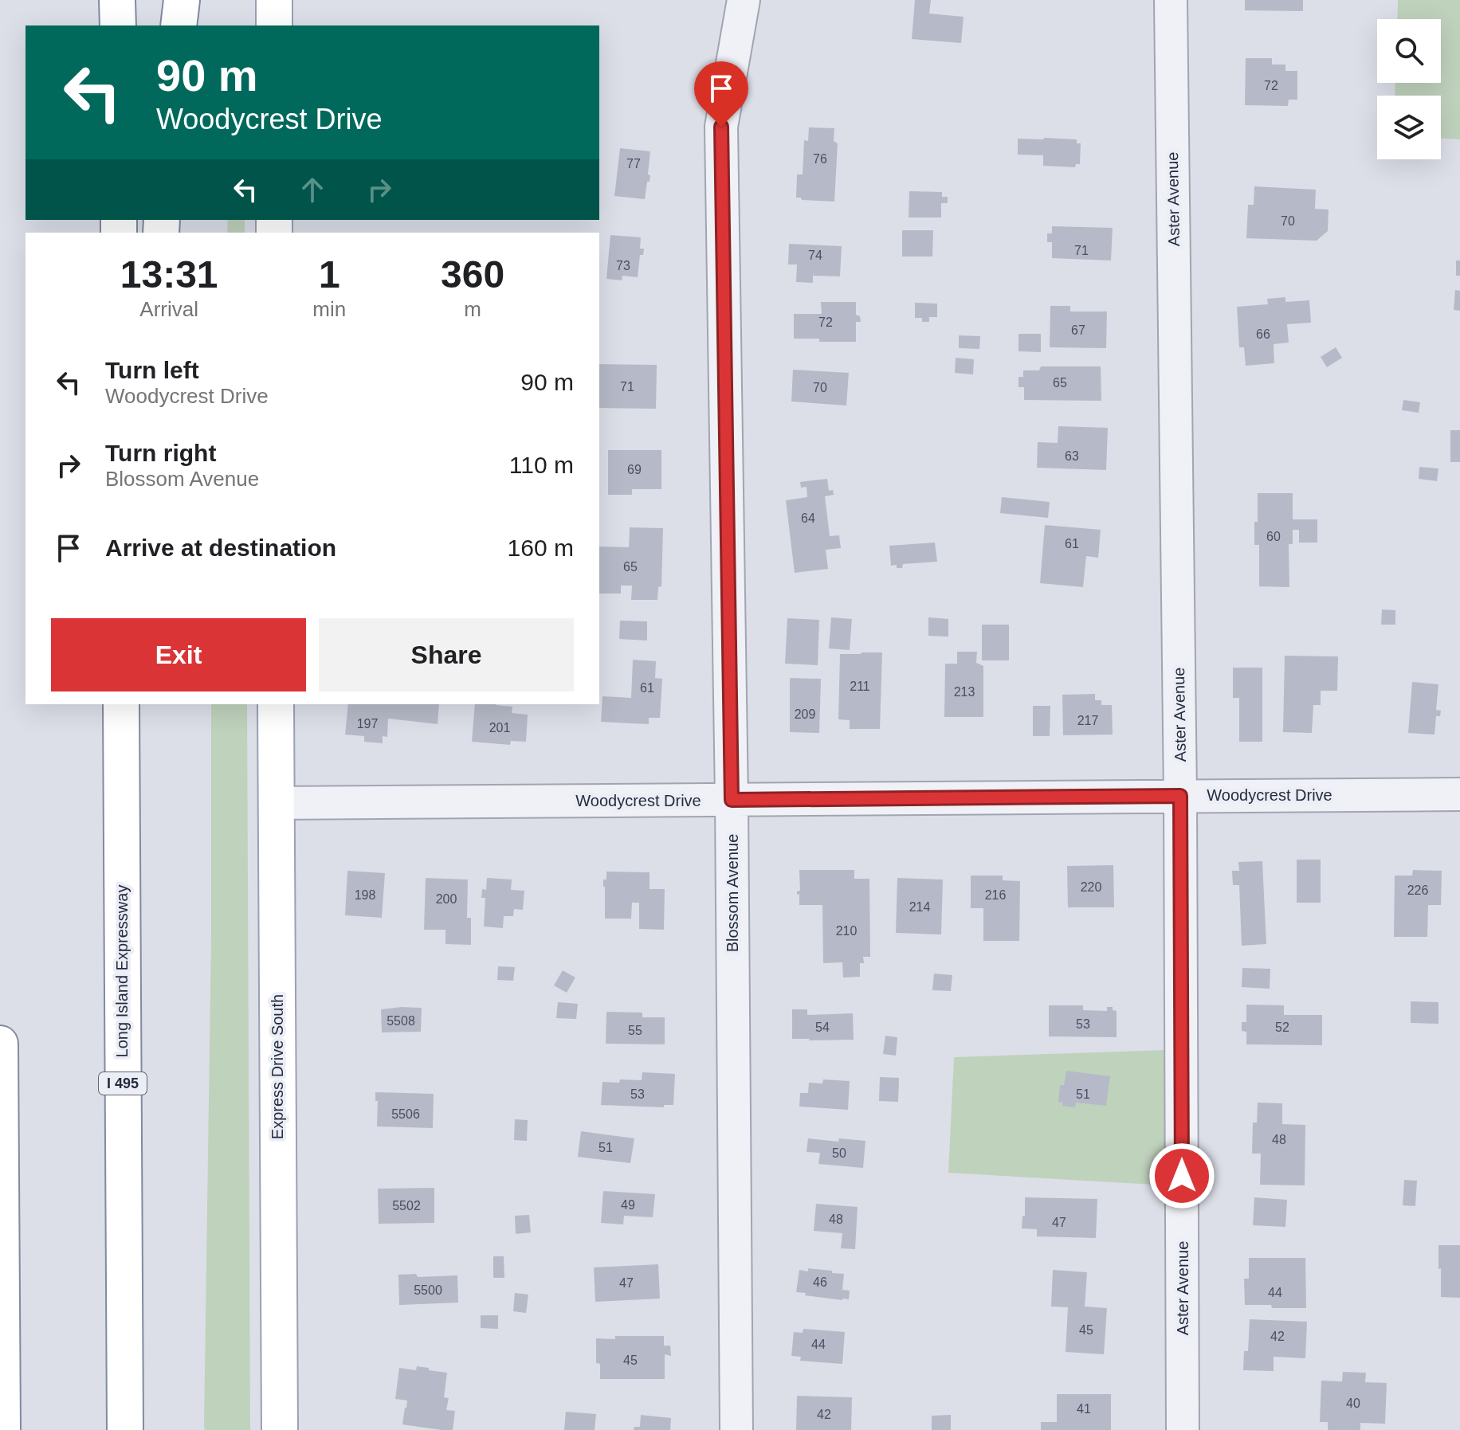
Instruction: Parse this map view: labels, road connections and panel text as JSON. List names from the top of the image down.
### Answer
{
  "streets": {
    "main road": ["Long Island Expressway", "Express Drive South", "I 495"],
    "street": ["Aster Avenue", "Woodycrest Drive", "Blossom Avenue"]
  },
  "crossings": [
    ["Aster Avenue", "Woodycrest Drive"],
    ["Woodycrest Drive", "Blossom Avenue"],
    ["Woodycrest Drive", "Express Drive South"]
  ],
  "house_numbers": [
    "72",
    "76",
    "77",
    "70",
    "71",
    "74",
    "73",
    "72",
    "67",
    "66",
    "65",
    "71",
    "70",
    "63",
    "69",
    "64",
    "60",
    "61",
    "65",
    "211",
    "61",
    "213",
    "209",
    "217",
    "197",
    "201",
    "220",
    "226",
    "198",
    "216",
    "200",
    "214",
    "210",
    "5508",
    "53",
    "54",
    "52",
    "55",
    "53",
    "51",
    "5506",
    "48",
    "51",
    "50",
    "49",
    "5502",
    "48",
    "47",
    "46",
    "47",
    "5500",
    "44",
    "45",
    "42",
    "44",
    "45",
    "40",
    "41",
    "42"
  ],
  "page": {
    "turn": ["90 m", "Woodycrest Drive"],
    "eta": [
      "13:31",
      "Arrival",
      "1",
      "min",
      "360",
      "m"
    ],
    "list": [
      {
        "name": "Turn left",
        "note": "Woodycrest Drive",
        "value": "90 m"
      },
      {
        "name": "Turn right",
        "note": "Blossom Avenue",
        "value": "110 m"
      },
      {
        "name": "Arrive at destination",
        "value": "160 m"
      }
    ],
    "buttons": ["Exit", "Share"]
  }
}
